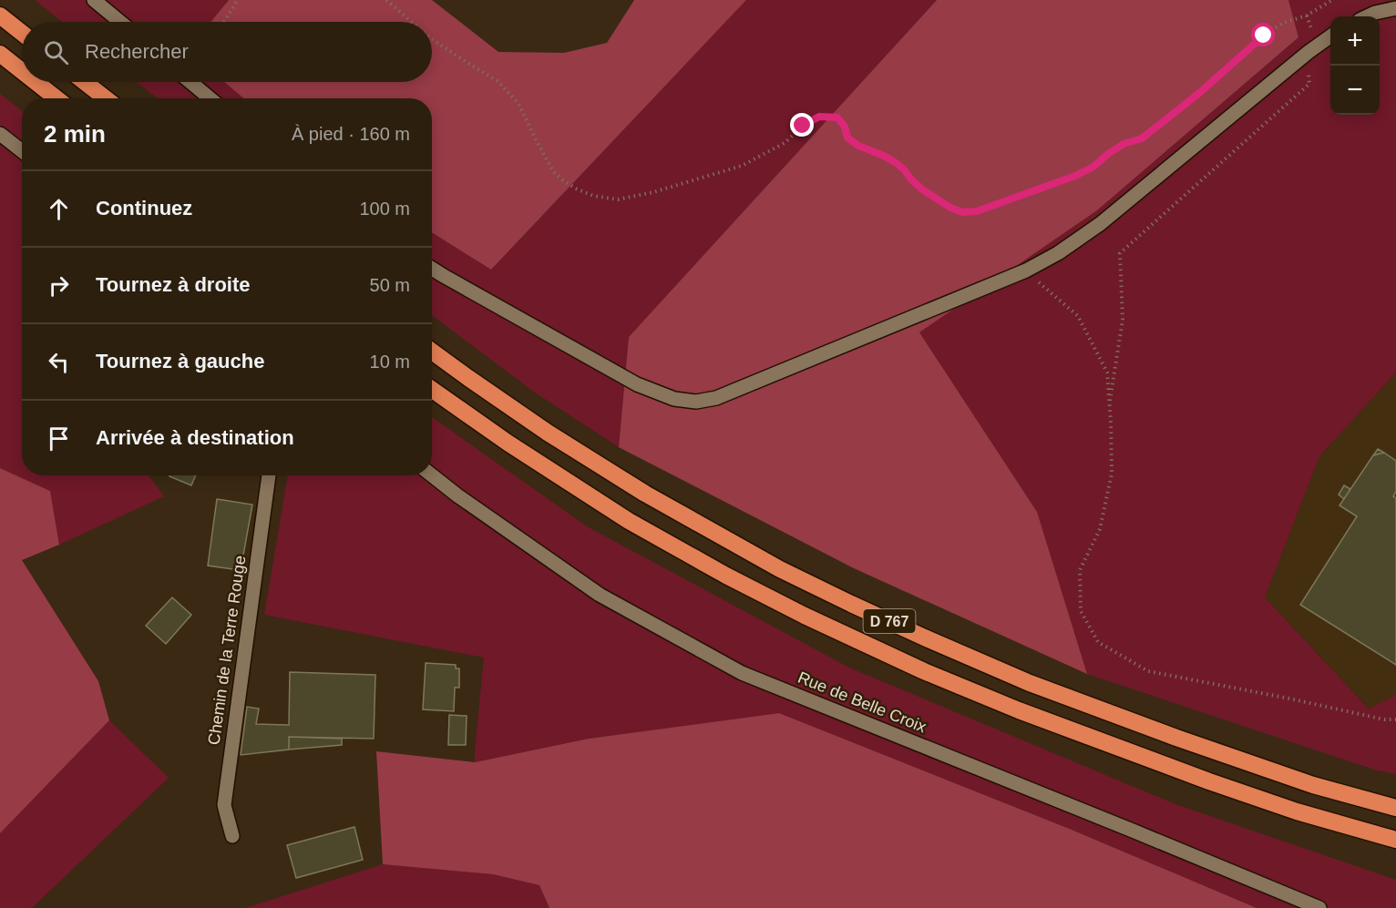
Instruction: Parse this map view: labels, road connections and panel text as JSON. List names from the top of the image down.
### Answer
{
  "streets": {
    "highway": ["D 767"],
    "street": ["Chemin de la Terre Rouge", "Rue de Belle Croix"]
  },
  "page": {
    "map_buttons": ["+", "−"],
    "search": "Rechercher",
    "heading": ["2 min", "À pied · 160 m"],
    "list": [
      ["Continuez", "100 m"],
      ["Tournez à droite", "50 m"],
      ["Tournez à gauche", "10 m"],
      "Arrivée à destination"
    ]
  }
}
